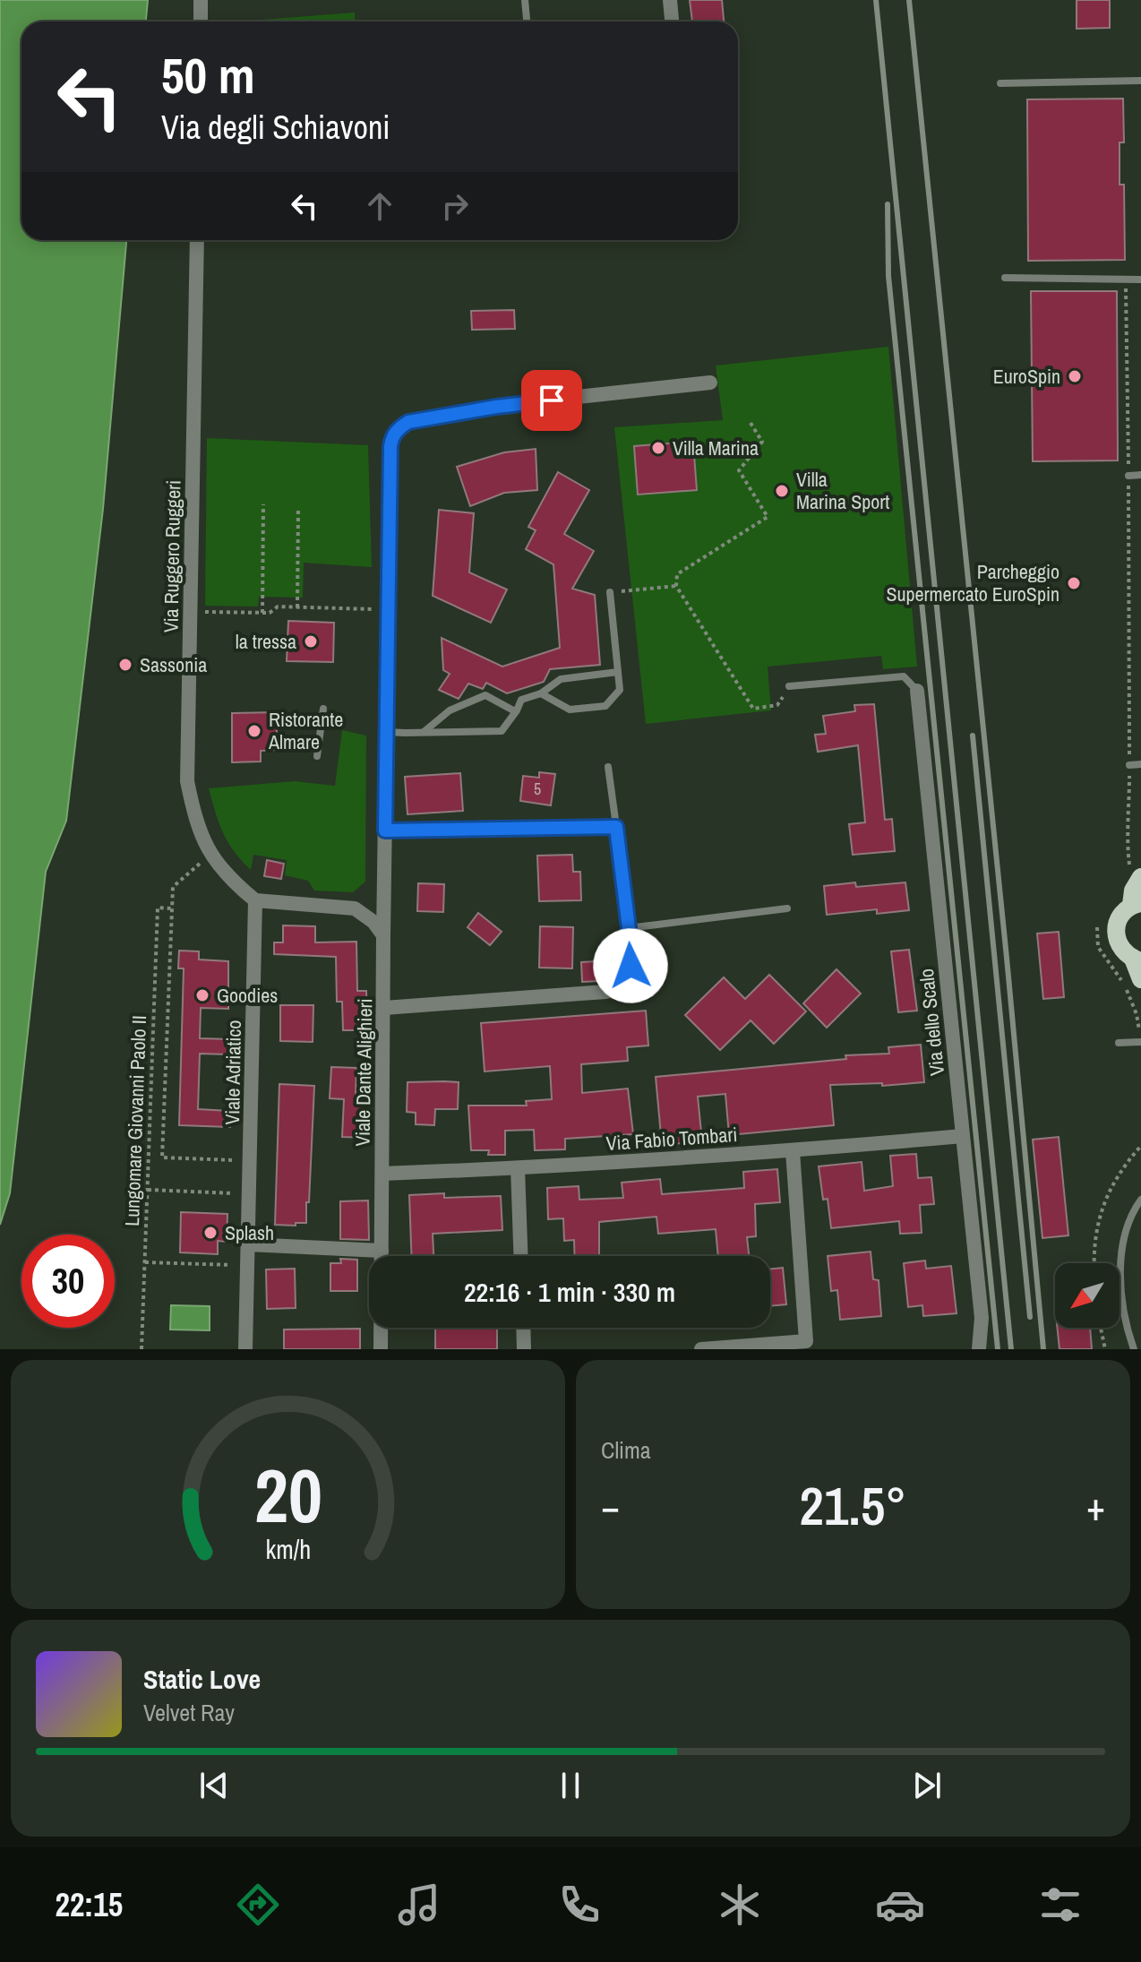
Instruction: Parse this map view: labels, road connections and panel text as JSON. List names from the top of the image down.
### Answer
{
  "streets": {
    "street": [
      "Via Ruggero Ruggeri",
      "Via dello Scalo",
      "Viale Adriatico",
      "Viale Dante Alighieri",
      "Via Fabio Tombari"
    ],
    "path": ["Lungomare Giovanni Paolo II"]
  },
  "crossings": [
    ["Via Ruggero Ruggeri", "Viale Adriatico"],
    ["Via dello Scalo", "Via Fabio Tombari"],
    ["Viale Dante Alighieri", "Via Fabio Tombari"]
  ],
  "places": [
    "EuroSpin",
    "Villa Marina",
    "Villa Marina Sport",
    "Parcheggio Supermercato EuroSpin",
    "la tressa",
    "Sassonia",
    "Ristorante Almare",
    "Goodies",
    "Splash"
  ],
  "house_numbers": ["5"],
  "north": "bottom left",
  "page": {
    "turn": ["50 m", "Via degli Schiavoni"],
    "limit": "30",
    "trip": "22:16 · 1 min · 330 m",
    "tile": "Clima",
    "heat": ["−", "21.5°", "+"],
    "song": ["Static Love", "Velvet Ray"],
    "tabs": "22:15",
    "gauge": ["20", "km/h"]
  }
}
